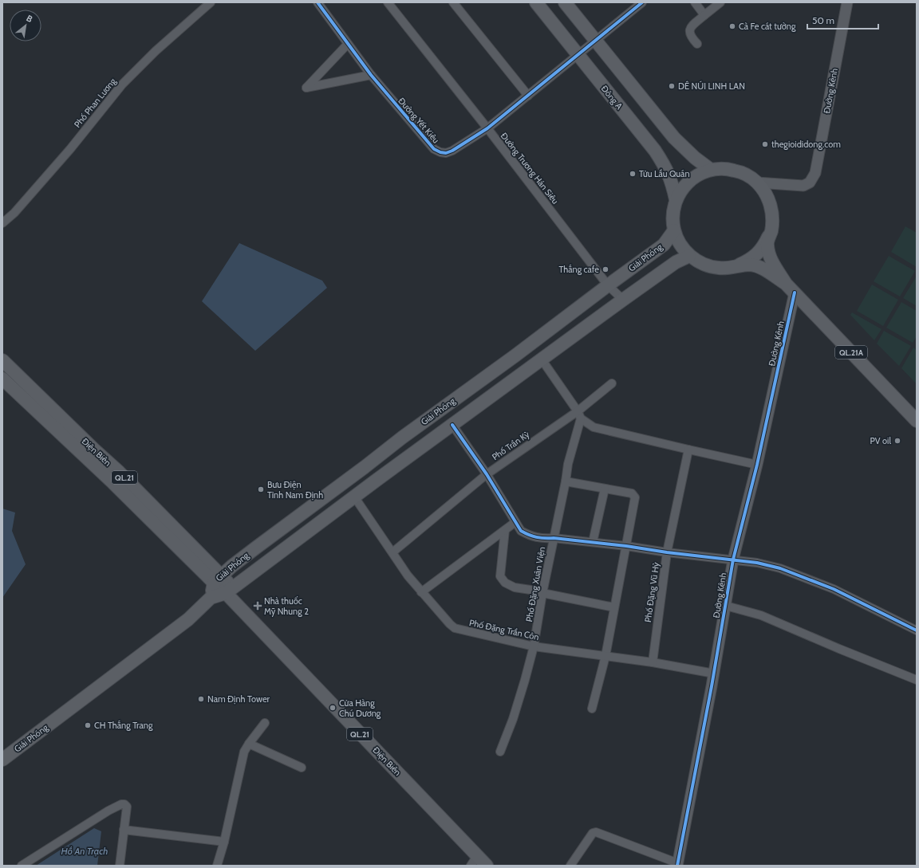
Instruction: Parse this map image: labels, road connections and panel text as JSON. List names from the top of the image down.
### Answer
{
  "streets": {
    "main road": [
      "Đông A",
      "Giải Phóng",
      "QL.21A",
      "Điện Biên",
      "QL.21"
    ],
    "street": [
      "Đường Kênh",
      "Phố Phan Lương",
      "Đường Yết Kiêu",
      "Đường Trương Hán Siêu",
      "Phố Trần Kỳ",
      "Phố Đặng Xuân Viện",
      "Phố Đặng Vũ Hỷ",
      "Phố Đặng Trần Côn"
    ]
  },
  "crossings": [
    ["Đường Kênh", "Đông A"],
    ["Đường Kênh", "Giải Phóng"],
    ["Đường Kênh", "QL.21A"],
    ["Đường Kênh", "Phố Đặng Trần Côn"],
    ["Đông A", "Đường Yết Kiêu"],
    ["Đông A", "Giải Phóng"],
    ["Đường Yết Kiêu", "Đường Trương Hán Siêu"],
    ["Đường Trương Hán Siêu", "Giải Phóng"],
    ["Giải Phóng", "Điện Biên"],
    ["Giải Phóng", "Phố Đặng Trần Côn"],
    ["Phố Trần Kỳ", "Phố Đặng Xuân Viện"],
    ["Phố Trần Kỳ", "Phố Đặng Trần Côn"],
    ["Phố Đặng Xuân Viện", "Phố Đặng Trần Côn"],
    ["Phố Đặng Vũ Hỷ", "Phố Đặng Trần Côn"]
  ],
  "water": ["Hồ An Trạch"],
  "places": {
    "other": [
      "Cà Fe cát tường",
      "DÊ NÚI LINH LAN",
      "thegioididong.com",
      "Tửu Lầu Quán",
      "Thắng cafe",
      "PV oil",
      "Bưu Điện Tỉnh Nam Định",
      "Nam Định Tower",
      "Cửa Hàng Chú Dương",
      "CH Thắng Trang"
    ],
    "health": ["Nhà thuốc Mỹ Nhung 2"]
  },
  "scale_bar": "50 m",
  "north": "top right"
}
